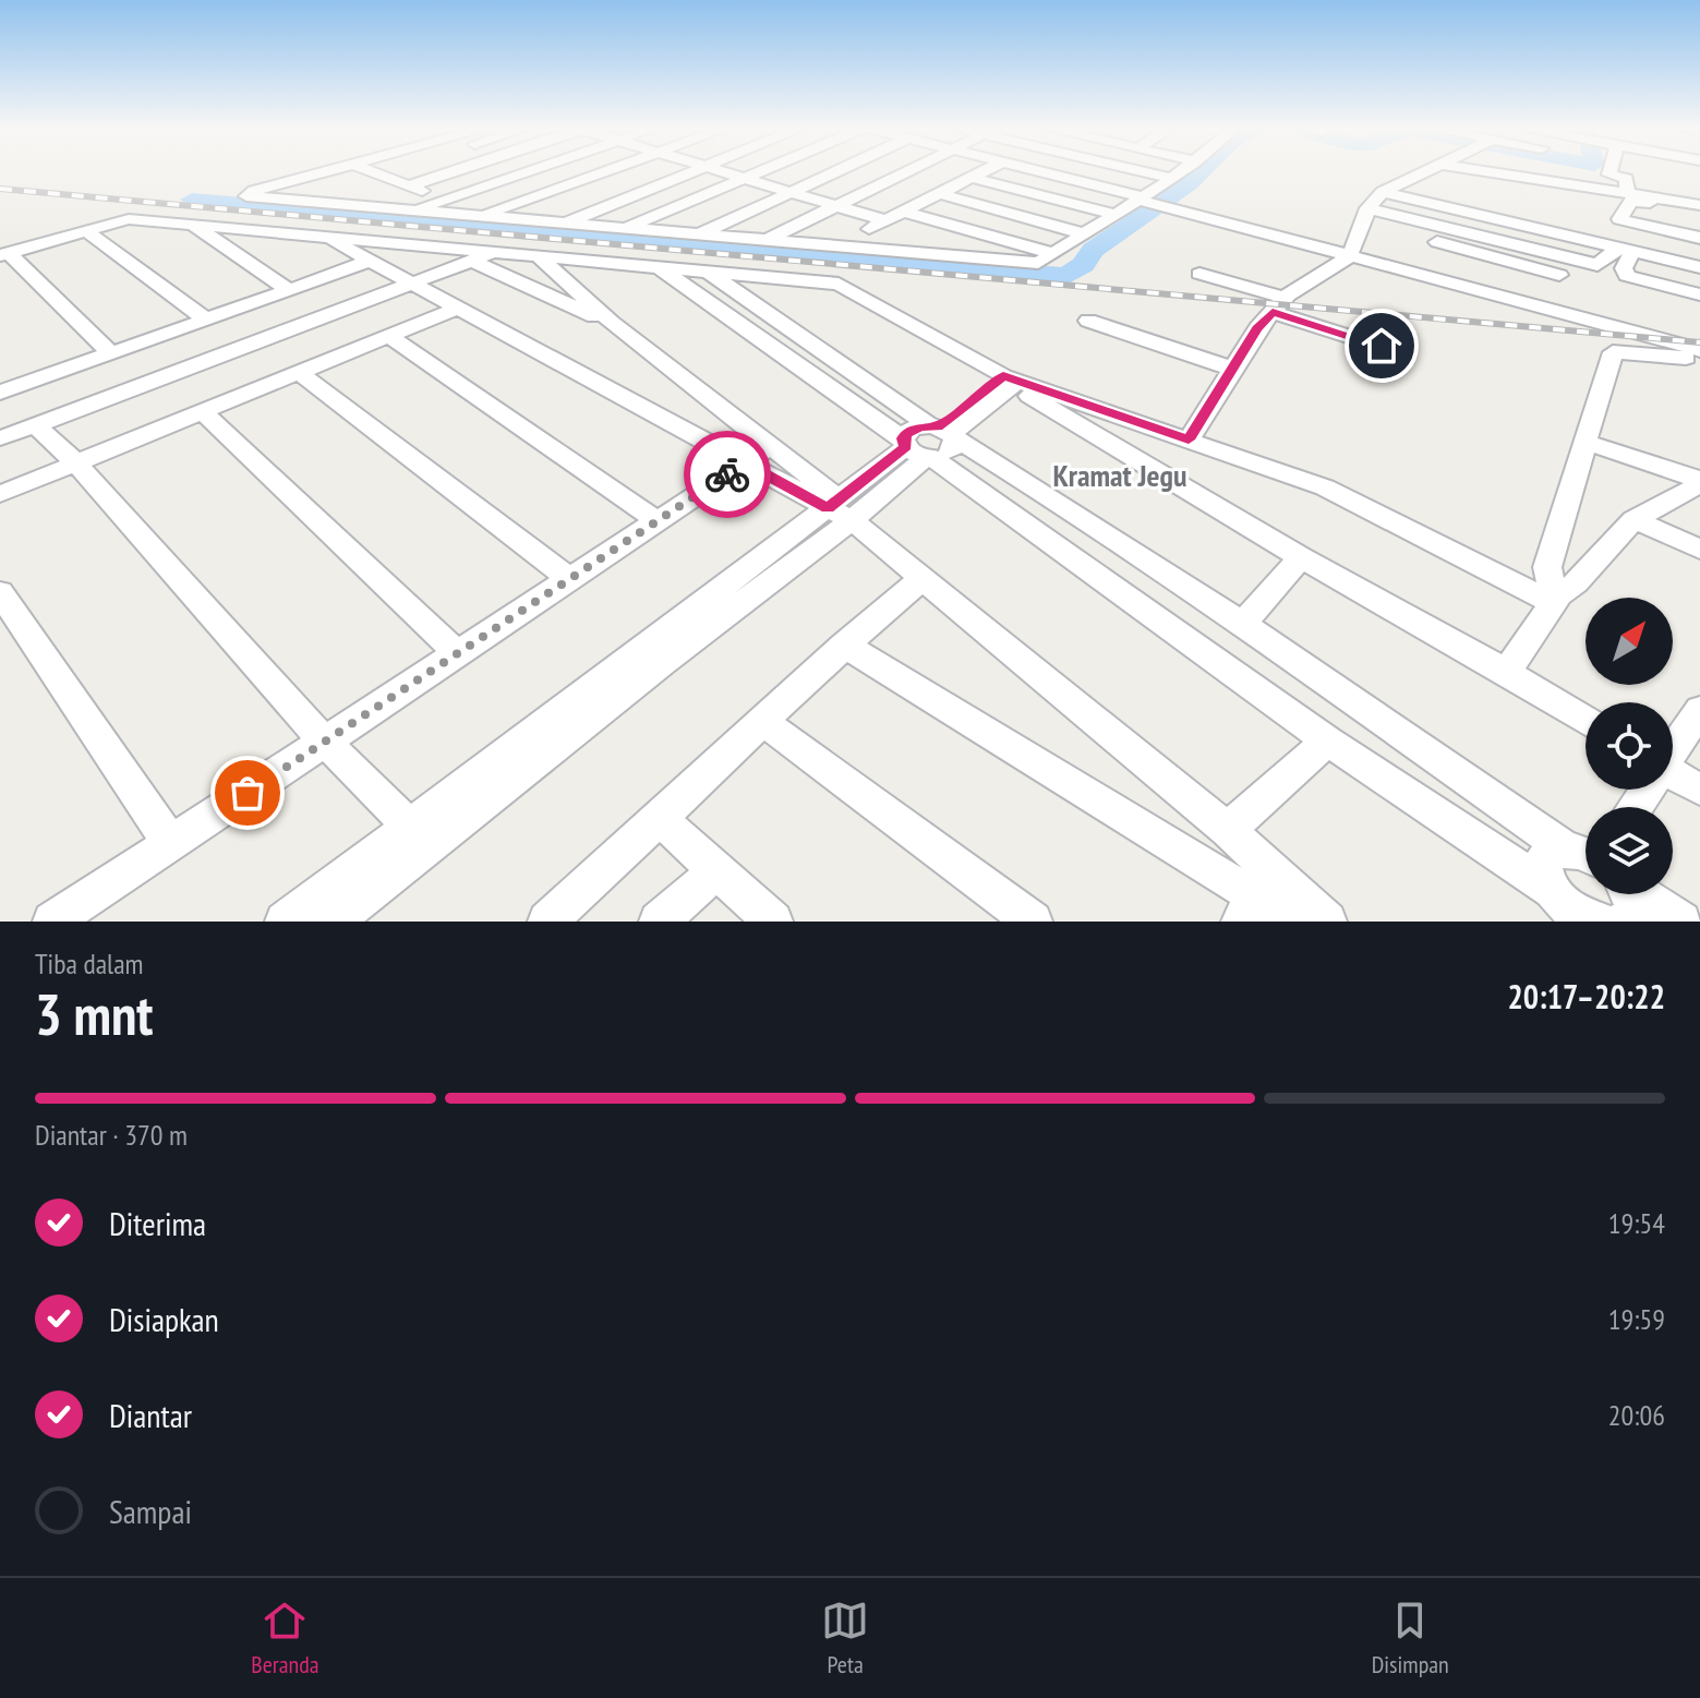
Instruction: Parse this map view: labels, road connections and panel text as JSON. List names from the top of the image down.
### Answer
{
  "districts": ["Kramat Jegu"],
  "north": "top right",
  "page": {
    "heading": ["3 mnt", "Tiba dalam", "20:17–20:22"],
    "bar": "Diantar · 370 m",
    "list": [
      ["Diterima", "19:54"],
      ["Disiapkan", "19:59"],
      ["Diantar", "20:06"],
      "Sampai"
    ],
    "tabs": ["Beranda", "Peta", "Disimpan"]
  }
}
